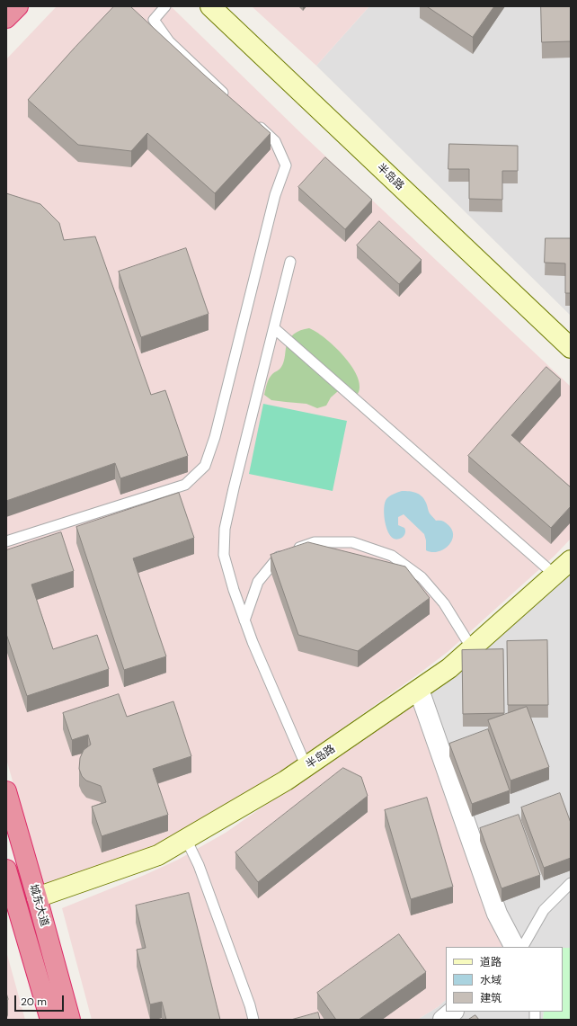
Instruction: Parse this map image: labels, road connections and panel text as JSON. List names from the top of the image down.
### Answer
{
  "streets": {
    "highway": ["城东大道"],
    "street": ["半岛路"]
  },
  "crossings": [
    ["半岛路", "城东大道"]
  ],
  "legend": ["道路", "水域", "建筑"],
  "scale_bar": "20 m"
}
